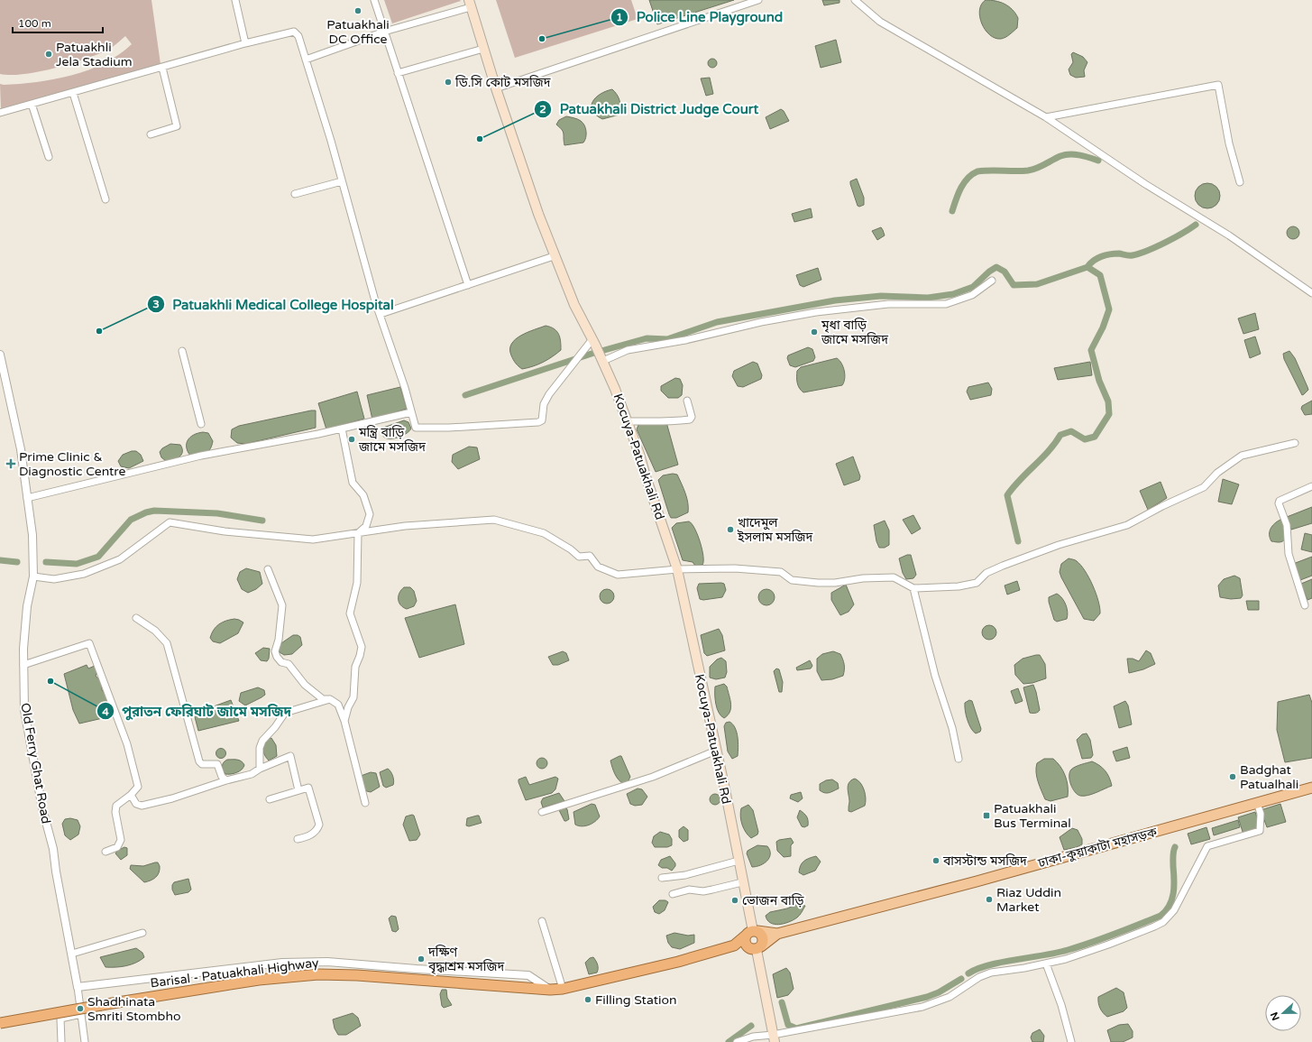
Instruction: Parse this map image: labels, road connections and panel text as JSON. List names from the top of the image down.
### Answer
{
  "streets": {
    "highway": ["Barisal - Patuakhali Highway"],
    "main road": ["Kocuya-Patuakhali Rd", "ঢাকা-কুয়াকাটা মহাসড়ক"],
    "street": ["Old Ferry Ghat Road"]
  },
  "crossings": [
    ["Kocuya-Patuakhali Rd", "Barisal - Patuakhali Highway"]
  ],
  "places": {
    "other": [
      "Patuakhali DC Office",
      "Police Line Playground",
      "Patuakhli Jela Stadium",
      "ডি.সি কোট মসজিদ",
      "Patuakhali District Judge Court",
      "Patuakhli Medical College Hospital",
      "মৃধা বাড়ি জামে মসজিদ",
      "মন্ত্রি বাড়ি জামে মসজিদ",
      "খাদেমুল ইসলাম মসজিদ",
      "পুরাতন ফেরিঘাট জামে মসজিদ",
      "Badghat Patualhali",
      "বাসস্টান্ড মসজিদ",
      "Riaz Uddin Market",
      "ভোজন বাড়ি",
      "দক্ষিণ বৃদ্ধাশ্রম মসজিদ",
      "Filling Station",
      "Shadhinata Smriti Stombho"
    ],
    "health": ["Prime Clinic & Diagnostic Centre"],
    "transit": ["Patuakhali Bus Terminal"]
  },
  "scale_bar": "100 m",
  "north": "left"
}
